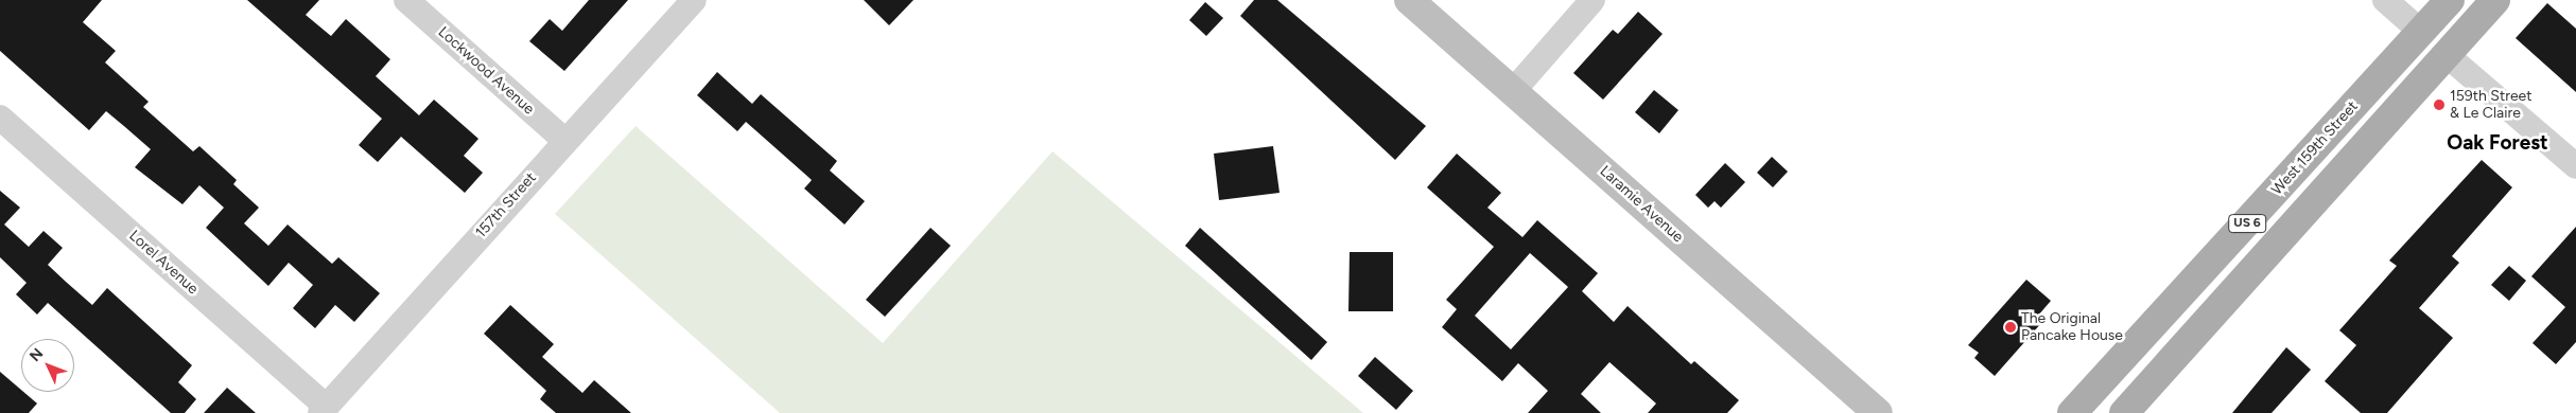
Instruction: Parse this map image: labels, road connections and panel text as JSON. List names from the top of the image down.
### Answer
{
  "streets": {
    "main road": ["West 159th Street", "US 6"],
    "street": [
      "Lockwood Avenue",
      "Laramie Avenue",
      "157th Street",
      "Lorel Avenue"
    ]
  },
  "crossings": [
    ["Lockwood Avenue", "157th Street"],
    ["157th Street", "Lorel Avenue"]
  ],
  "districts": ["Oak Forest"],
  "places": ["159th Street & Le Claire", "The Original Pancake House"],
  "north": "top left"
}
